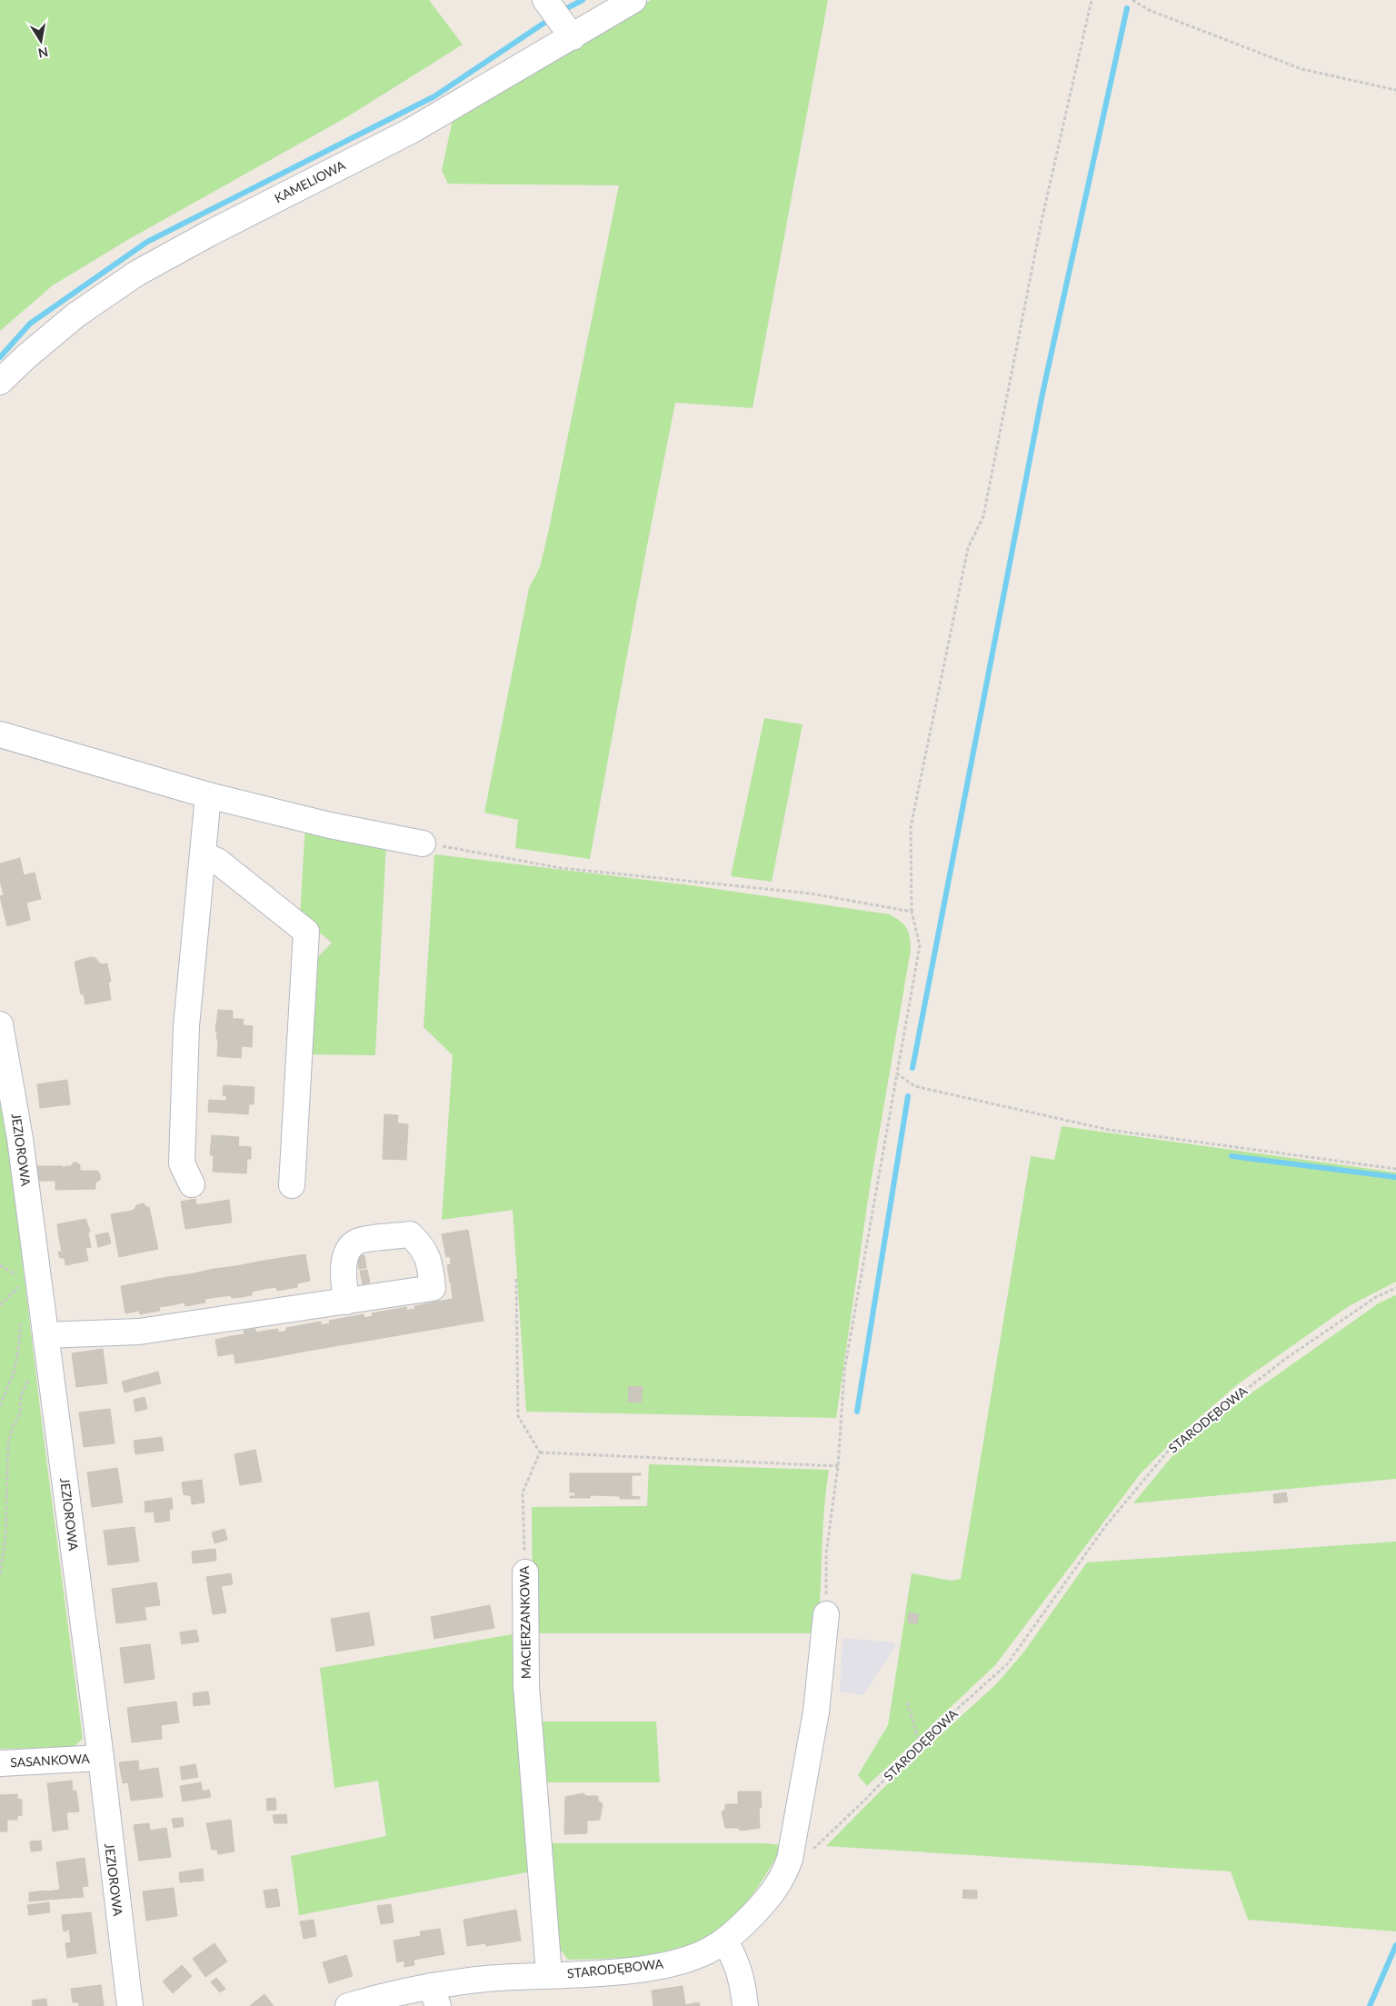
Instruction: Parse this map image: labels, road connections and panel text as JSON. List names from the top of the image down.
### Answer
{
  "streets": {
    "street": [
      "KAMELIOWA",
      "JEZIOROWA",
      "STARODĘBOWA",
      "MACIERZANKOWA",
      "SASANKOWA"
    ]
  },
  "crossings": [
    ["JEZIOROWA", "SASANKOWA"],
    ["STARODĘBOWA", "MACIERZANKOWA"]
  ],
  "north": "bottom"
}
